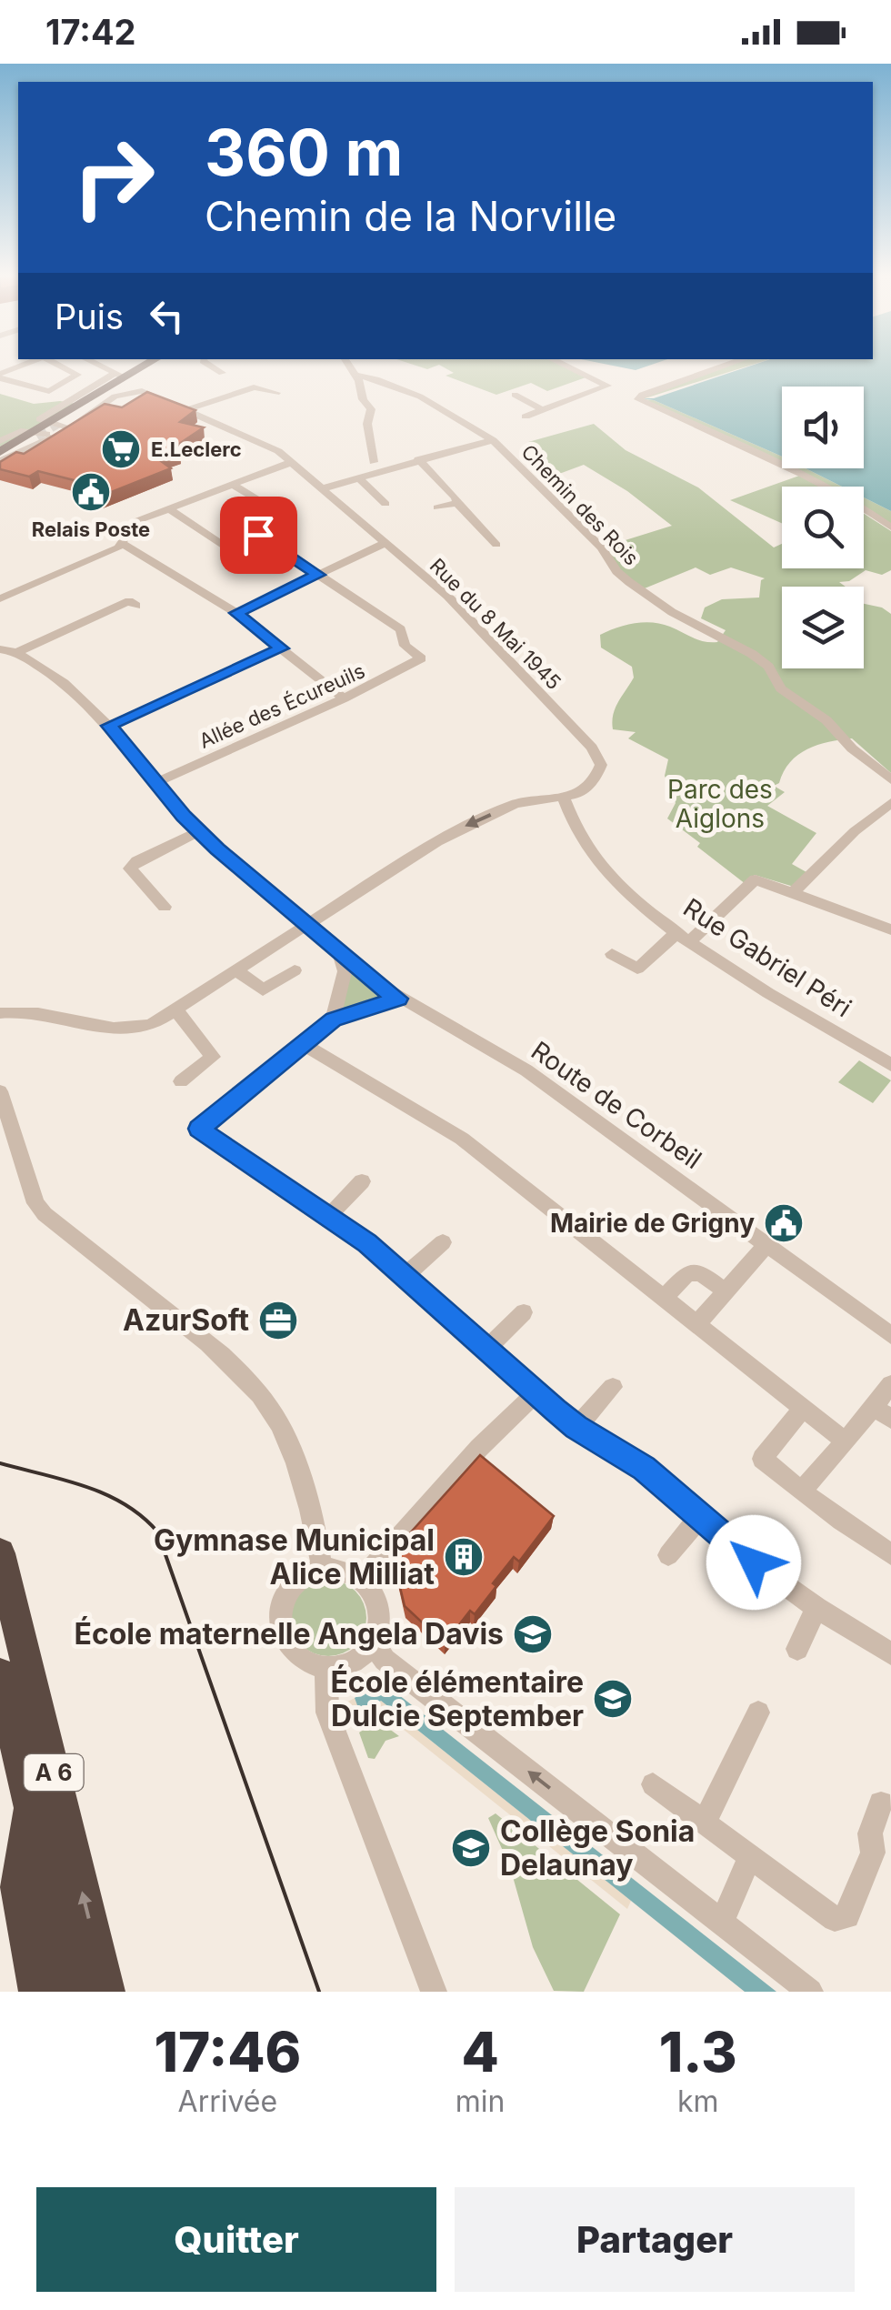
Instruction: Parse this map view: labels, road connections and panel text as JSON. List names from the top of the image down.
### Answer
{
  "streets": {
    "highway": ["A 6"],
    "street": [
      "Chemin des Rois",
      "Rue du 8 Mai 1945",
      "Allée des Écureuils",
      "Rue Gabriel Péri",
      "Route de Corbeil"
    ]
  },
  "crossings": [
    ["Rue du 8 Mai 1945", "Rue Gabriel Péri"],
    ["Allée des Écureuils", "Route de Corbeil"]
  ],
  "parks": ["Parc des Aiglons"],
  "places": {
    "supermarket": ["E.Leclerc"],
    "public building": ["Relais Poste", "Mairie de Grigny"],
    "office": ["AzurSoft"],
    "building": ["Gymnase Municipal Alice Milliat"],
    "school or university": ["École maternelle Angela Davis", "École élémentaire Dulcie September", "Collège Sonia Delaunay"]
  },
  "page": {
    "status": "17:42",
    "turn": ["360 m", "Chemin de la Norville"],
    "then": "Puis",
    "eta": [
      "17:46",
      "Arrivée",
      "4",
      "min",
      "1.3",
      "km"
    ],
    "buttons": ["Quitter", "Partager"]
  }
}
